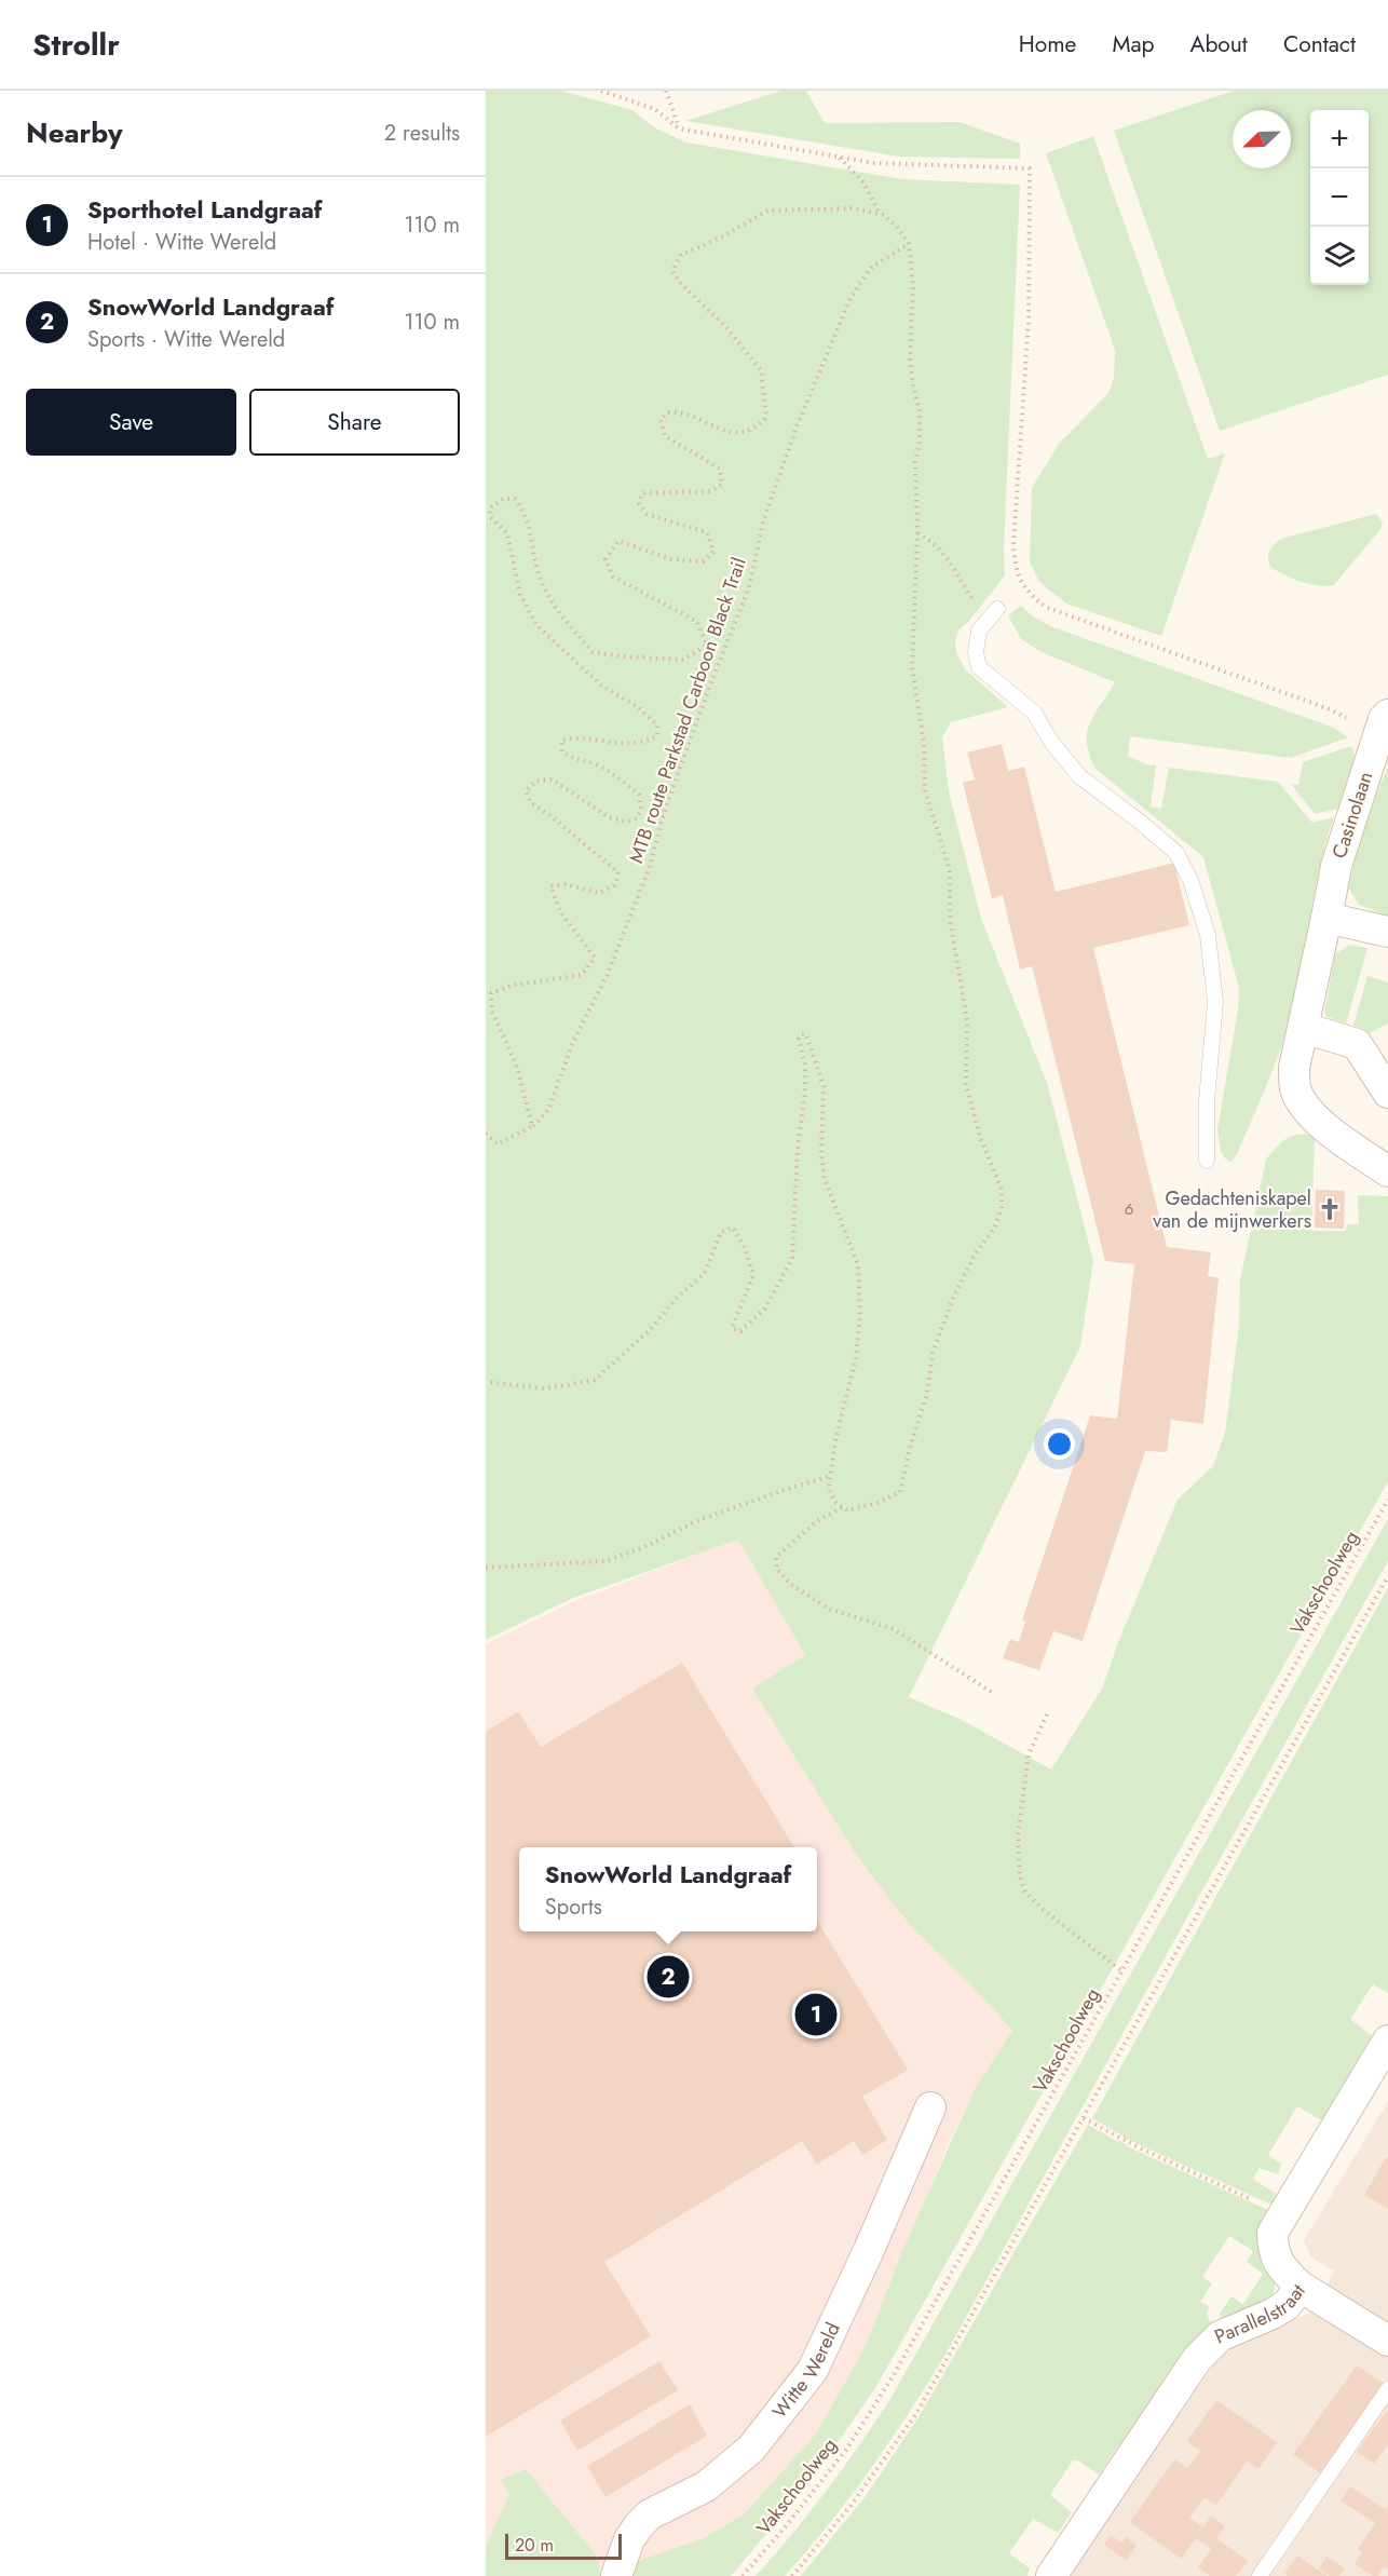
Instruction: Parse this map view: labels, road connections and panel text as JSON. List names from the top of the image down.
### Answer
{
  "streets": {
    "street": ["Casinolaan", "Parallelstraat", "Witte Wereld"],
    "path": ["MTB route Parkstad Carboon Black Trail", "Vakschoolweg"]
  },
  "places": {
    "church": ["Gedachteniskapel van de mijnwerkers"]
  },
  "house_numbers": ["6"],
  "scale_bar": "20 m",
  "north": "bottom left",
  "page": {
    "header": "Strollr",
    "nav": [
      "Home",
      "Map",
      "About",
      "Contact"
    ],
    "heading": ["Nearby", "2 results"],
    "map_buttons": ["+", "−"],
    "list": [
      {
        "mark": "1",
        "name": "Sporthotel Landgraaf",
        "note": "Hotel · Witte Wereld",
        "value": "110 m"
      },
      {
        "mark": "2",
        "name": "SnowWorld Landgraaf",
        "note": "Sports · Witte Wereld",
        "value": "110 m"
      }
    ],
    "buttons": ["Save", "Share"],
    "popup": ["SnowWorld Landgraaf", "Sports"],
    "pins": ["2", "1"],
    "scale": "20 m"
  }
}
